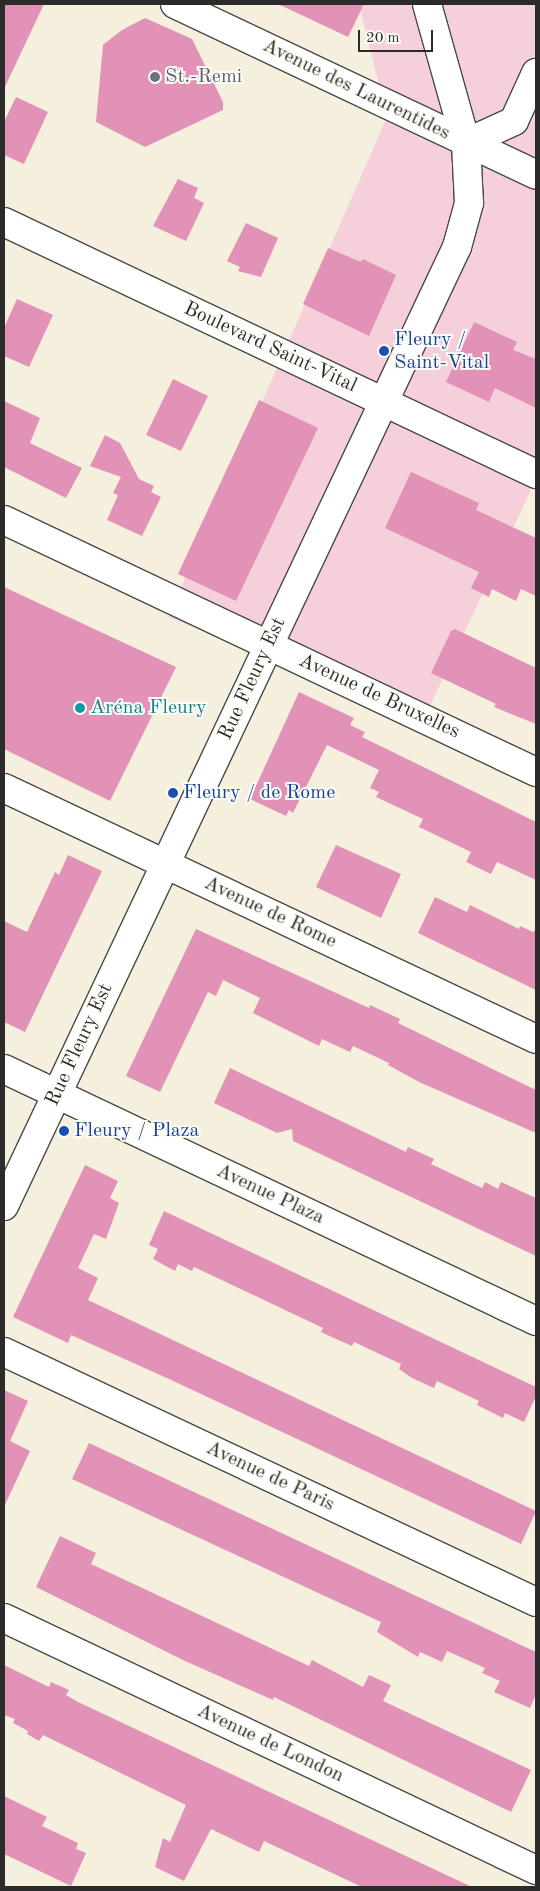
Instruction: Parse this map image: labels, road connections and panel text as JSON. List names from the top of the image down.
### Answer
{
  "streets": {
    "street": [
      "Avenue des Laurentides",
      "Boulevard Saint-Vital",
      "Rue Fleury Est",
      "Avenue de Bruxelles",
      "Avenue de Rome",
      "Avenue Plaza",
      "Avenue de Paris",
      "Avenue de London"
    ]
  },
  "crossings": [
    ["Avenue des Laurentides", "Rue Fleury Est"],
    ["Boulevard Saint-Vital", "Rue Fleury Est"],
    ["Rue Fleury Est", "Avenue de Bruxelles"],
    ["Rue Fleury Est", "Avenue de Rome"],
    ["Rue Fleury Est", "Avenue Plaza"]
  ],
  "places": [
    "St.-Remi",
    "Fleury / Saint-Vital",
    "Aréna Fleury",
    "Fleury / de Rome",
    "Fleury / Plaza"
  ],
  "scale_bar": "20 m"
}
